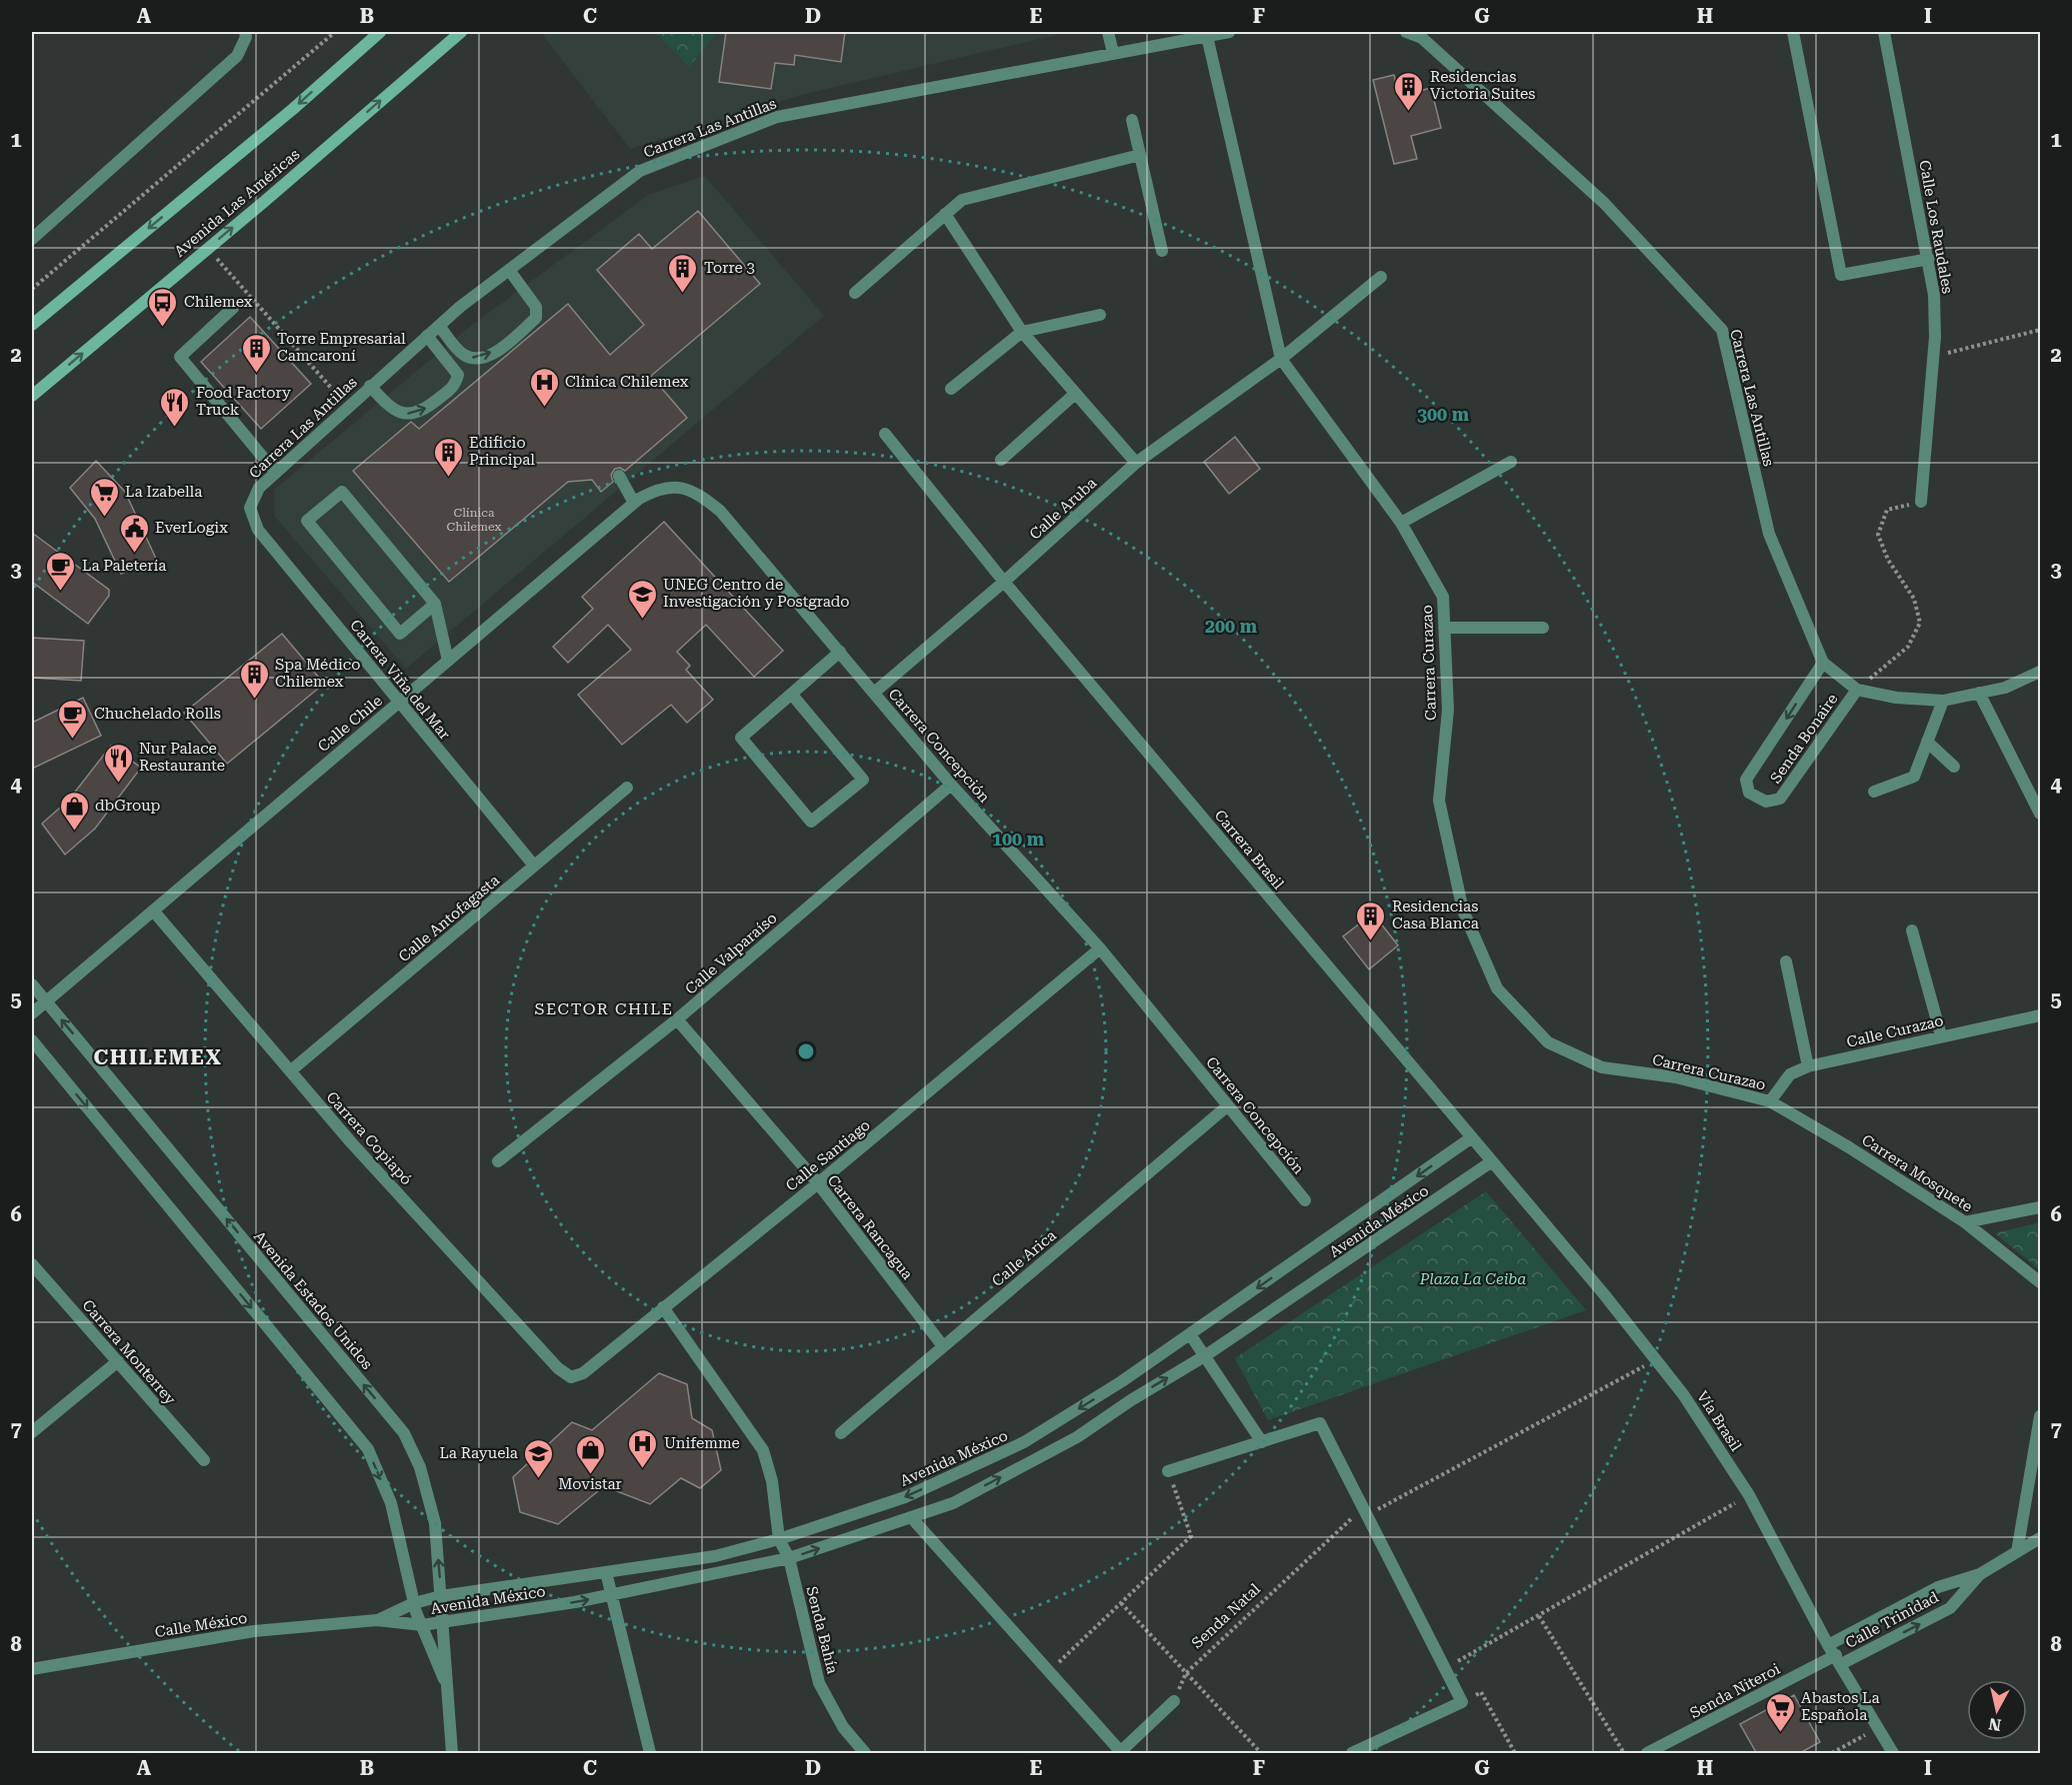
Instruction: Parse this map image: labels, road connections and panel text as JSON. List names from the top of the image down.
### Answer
{
  "streets": {
    "main road": ["Avenida Las Américas"],
    "street": [
      "Carrera Las Antillas",
      "Calle Los Raudales",
      "Calle Aruba",
      "Carrera Curazao",
      "Carrera Viña del Mar",
      "Calle Chile",
      "Senda Bonaire",
      "Carrera Concepción",
      "Carrera Brasil",
      "Calle Antofagasta",
      "Calle Valparaíso",
      "Calle Curazao",
      "Carrera Copiapó",
      "Calle Santiago",
      "Carrera Mosquete",
      "Avenida México",
      "Carrera Rancagua",
      "Calle Arica",
      "Avenida Estados Unidos",
      "Carrera Monterrey",
      "Vía Brasil",
      "Calle Trinidad",
      "Calle México",
      "Senda Bahía",
      "Senda Niteroi"
    ],
    "path": ["Senda Natal"]
  },
  "crossings": [
    ["Carrera Las Antillas", "Carrera Viña del Mar"],
    ["Carrera Las Antillas", "Senda Bonaire"],
    ["Calle Aruba", "Carrera Curazao"],
    ["Calle Aruba", "Carrera Concepción"],
    ["Calle Aruba", "Carrera Brasil"],
    ["Carrera Curazao", "Calle Curazao"],
    ["Carrera Curazao", "Carrera Mosquete"],
    ["Carrera Viña del Mar", "Calle Chile"],
    ["Carrera Viña del Mar", "Calle Antofagasta"],
    ["Calle Chile", "Carrera Concepción"],
    ["Calle Chile", "Carrera Copiapó"],
    ["Calle Chile", "Avenida Estados Unidos"],
    ["Carrera Concepción", "Calle Valparaíso"],
    ["Carrera Concepción", "Calle Santiago"],
    ["Carrera Concepción", "Calle Arica"],
    ["Carrera Brasil", "Avenida México"],
    ["Carrera Brasil", "Vía Brasil"],
    ["Calle Antofagasta", "Carrera Copiapó"],
    ["Calle Valparaíso", "Carrera Rancagua"],
    ["Calle Curazao", "Carrera Mosquete"],
    ["Carrera Copiapó", "Calle Santiago"],
    ["Calle Santiago", "Carrera Rancagua"],
    ["Avenida México", "Avenida Estados Unidos"],
    ["Avenida México", "Vía Brasil"],
    ["Avenida México", "Calle México"],
    ["Avenida México", "Senda Bahía"],
    ["Carrera Rancagua", "Calle Arica"],
    ["Vía Brasil", "Senda Natal"],
    ["Vía Brasil", "Calle Trinidad"],
    ["Vía Brasil", "Senda Niteroi"],
    ["Calle Trinidad", "Senda Niteroi"]
  ],
  "districts": ["SECTOR CHILE", "CHILEMEX"],
  "parks": ["Plaza La Ceiba"],
  "places": {
    "building": [
      "Residencias Victoria Suites",
      "Torre 3",
      "Torre Empresarial Camcaroní",
      "Edificio Principal",
      "Spa Médico Chilemex",
      "Residencias Casa Blanca"
    ],
    "bus stop": ["Chilemex"],
    "hospital": ["Clínica Chilemex", "Unifemme"],
    "restaurant": ["Food Factory Truck", "Nur Palace Restaurante"],
    "supermarket": ["La Izabella", "Abastos La Española"],
    "public building": ["EverLogix"],
    "cafe": ["La Paletería", "Chuchelado Rolls"],
    "school or university": ["UNEG Centro de Investigación y Postgrado", "La Rayuela"],
    "shop": ["dbGroup", "Movistar"]
  },
  "house_numbers": ["Clínica Chilemex"],
  "north": "bottom",
  "grid": {
    "columns": [
      "A",
      "B",
      "C",
      "D",
      "E",
      "F",
      "G",
      "H",
      "I"
    ],
    "rows": [
      "1",
      "2",
      "3",
      "4",
      "5",
      "6",
      "7",
      "8"
    ]
  },
  "rings": ["300 m", "200 m", "100 m"]
}
